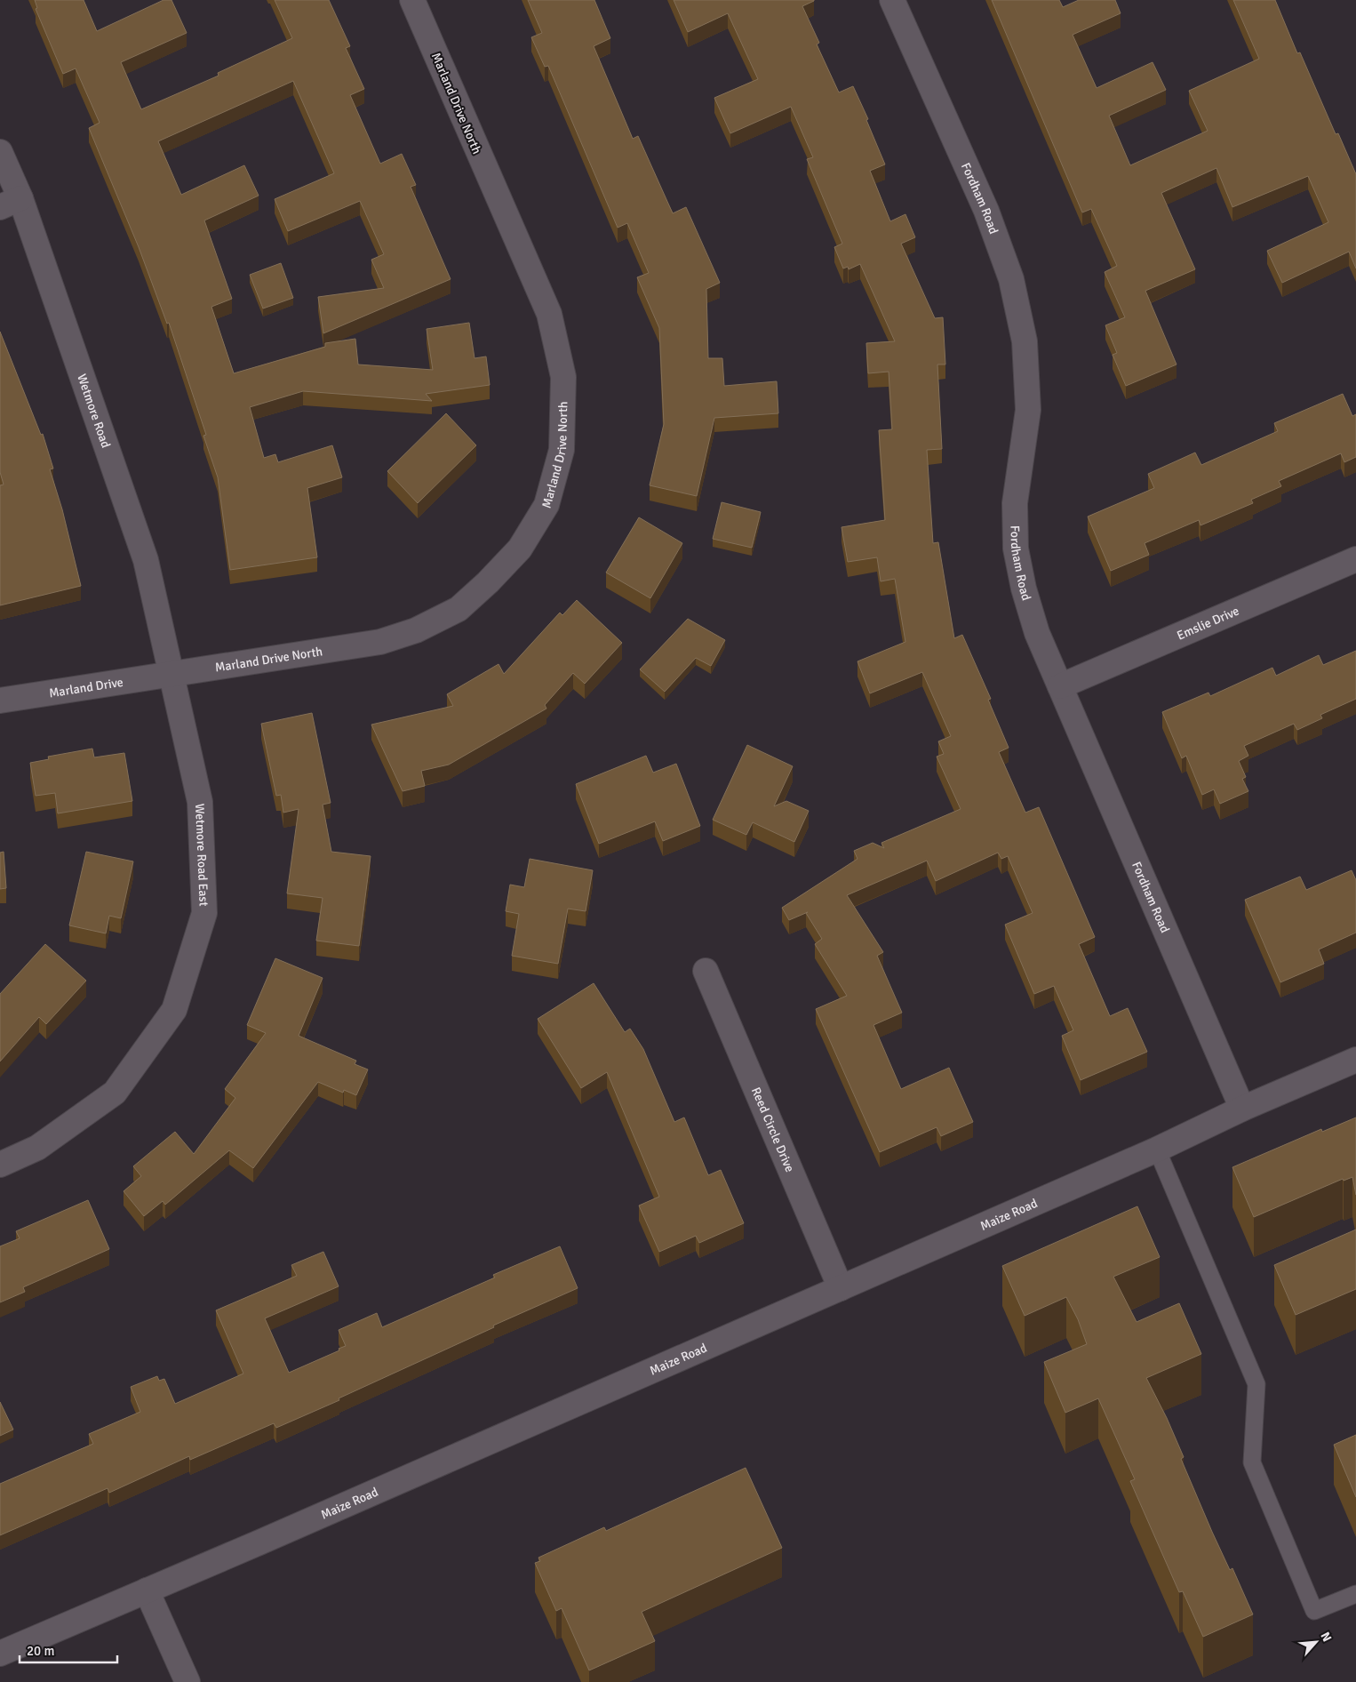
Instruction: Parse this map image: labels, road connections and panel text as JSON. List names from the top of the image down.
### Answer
{
  "streets": {
    "street": [
      "Marland Drive North",
      "Fordham Road",
      "Wetmore Road",
      "Emslie Drive",
      "Marland Drive",
      "Wetmore Road East",
      "Reed Circle Drive",
      "Maize Road"
    ]
  },
  "crossings": [
    ["Marland Drive North", "Wetmore Road"],
    ["Marland Drive North", "Marland Drive"],
    ["Marland Drive North", "Wetmore Road East"],
    ["Fordham Road", "Emslie Drive"],
    ["Fordham Road", "Maize Road"],
    ["Wetmore Road", "Marland Drive"],
    ["Wetmore Road", "Wetmore Road East"],
    ["Marland Drive", "Wetmore Road East"],
    ["Reed Circle Drive", "Maize Road"]
  ],
  "scale_bar": "20 m",
  "north": "top right"
}
